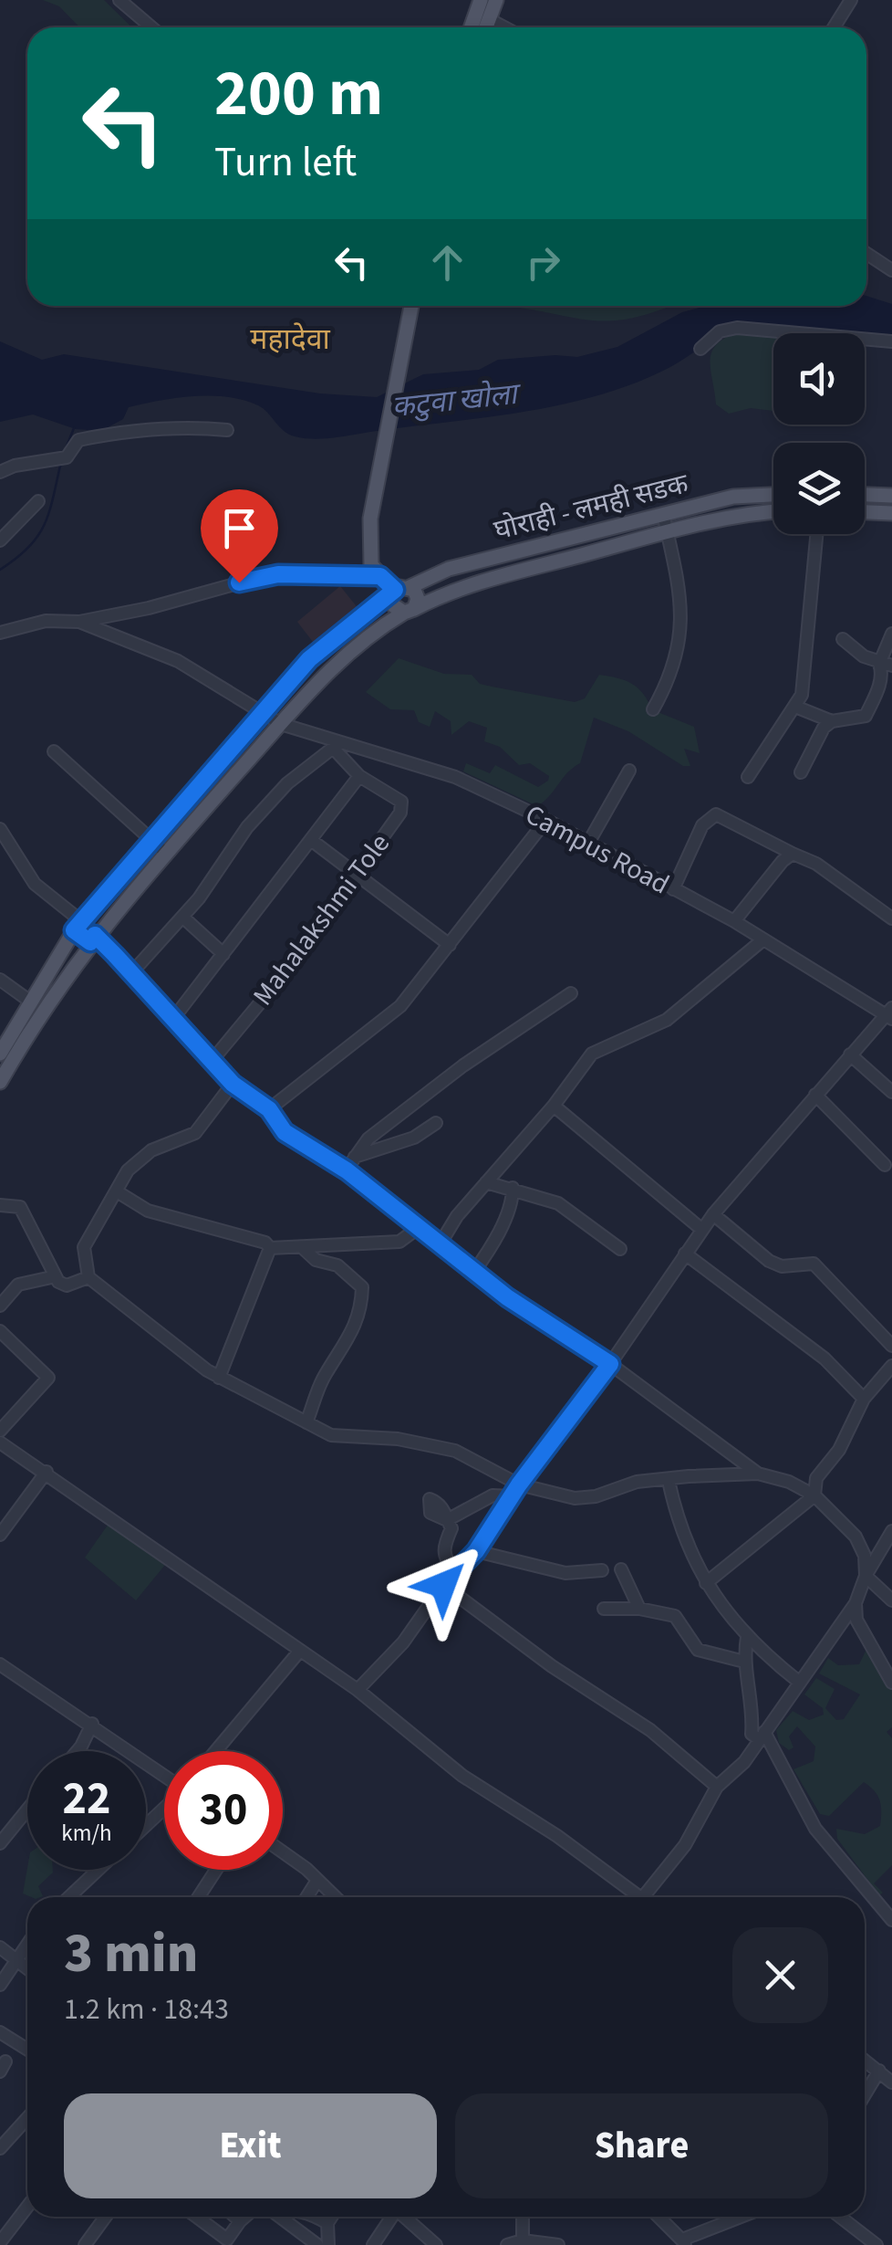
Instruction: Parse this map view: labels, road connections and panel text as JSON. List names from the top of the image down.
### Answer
{
  "streets": {
    "main road": ["घोराही - लमही सडक"],
    "street": ["Campus Road", "Mahalakshmi Tole"]
  },
  "crossings": [
    ["घोराही - लमही सडक", "Campus Road"],
    ["Campus Road", "Mahalakshmi Tole"]
  ],
  "districts": ["महादेवा"],
  "water": ["कटुवा खोला"],
  "page": {
    "turn": ["200 m", "Turn left"],
    "speed": "22 km/h",
    "limit": "30",
    "heading": ["3 min", "1.2 km · 18:43"],
    "buttons": ["Exit", "Share"]
  }
}
